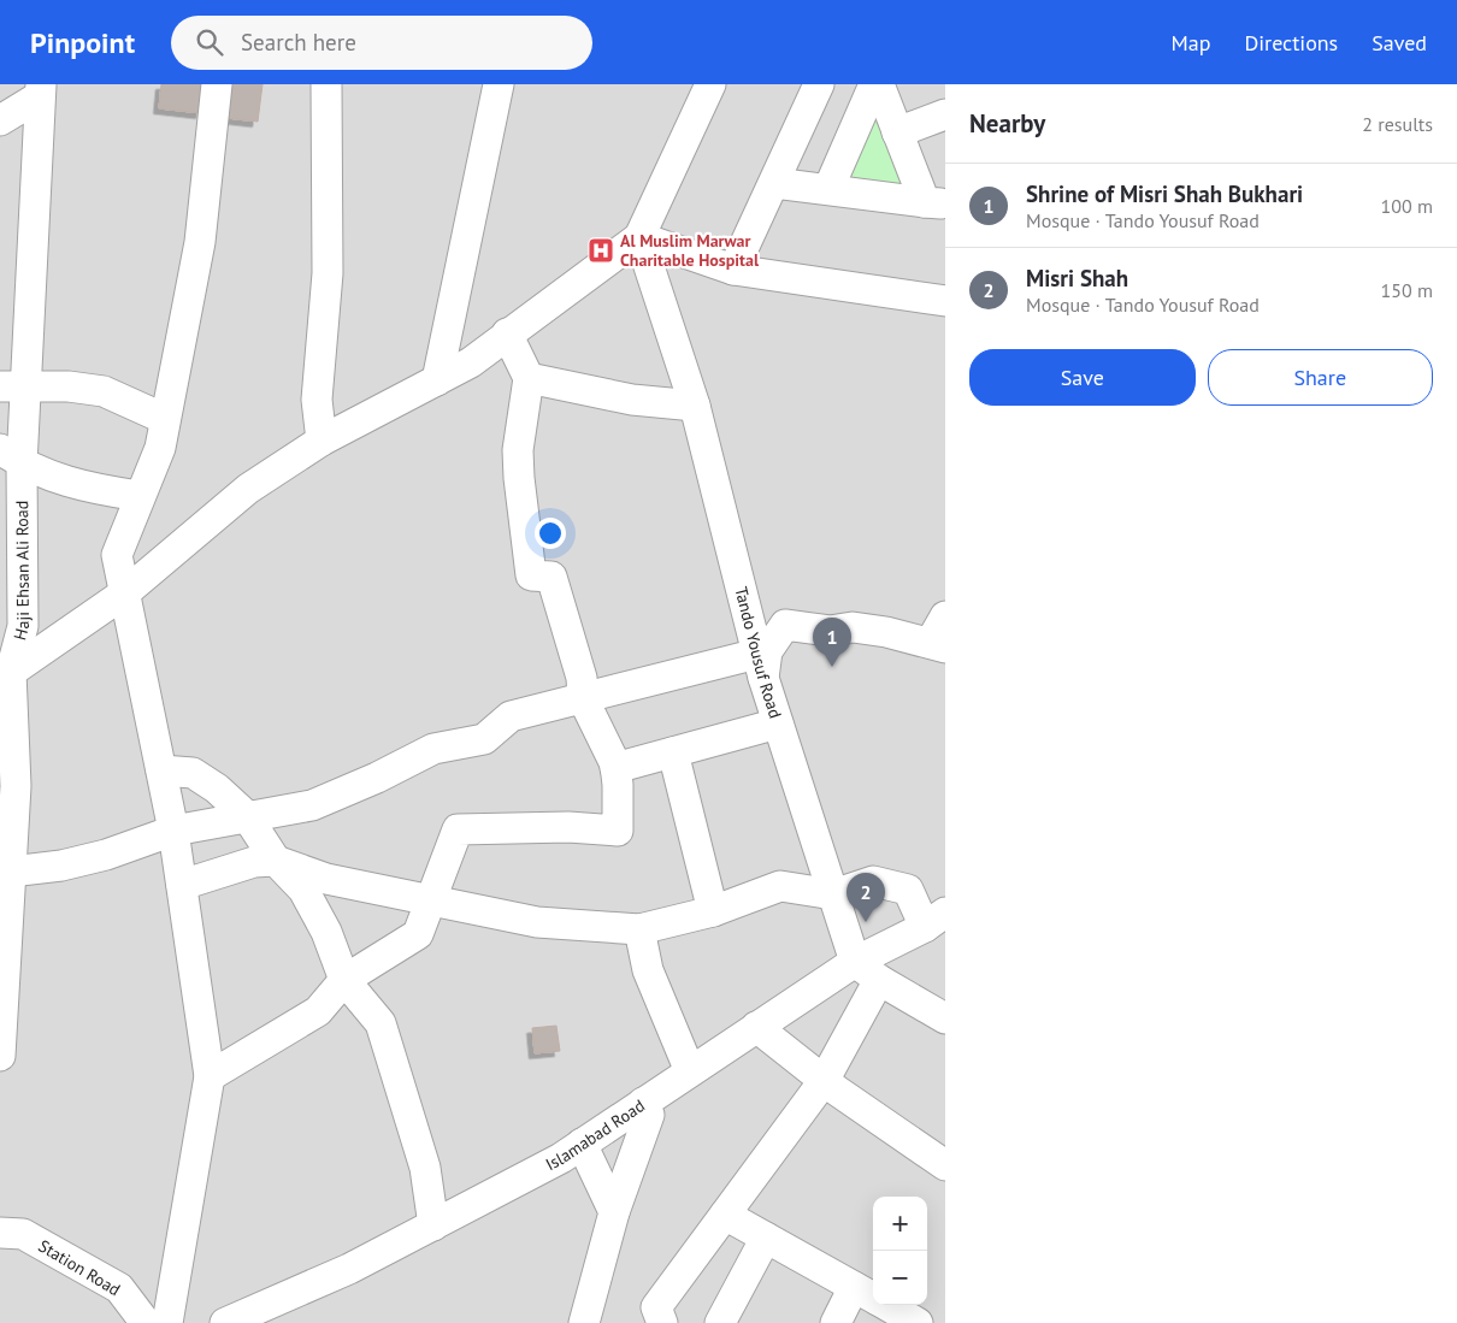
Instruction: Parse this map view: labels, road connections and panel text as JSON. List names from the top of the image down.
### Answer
{
  "streets": {
    "street": [
      "Haji Ehsan Ali Road",
      "Tando Yousuf Road",
      "Islamabad Road",
      "Station Road"
    ]
  },
  "crossings": [
    ["Tando Yousuf Road", "Islamabad Road"]
  ],
  "places": {
    "hospital": ["Al Muslim Marwar Charitable Hospital"]
  },
  "page": {
    "header": "Pinpoint",
    "search": "Search here",
    "nav": ["Map", "Directions", "Saved"],
    "heading": ["Nearby", "2 results"],
    "list": [
      {
        "mark": "1",
        "name": "Shrine of Misri Shah Bukhari",
        "note": "Mosque · Tando Yousuf Road",
        "value": "100 m"
      },
      {
        "mark": "2",
        "name": "Misri Shah",
        "note": "Mosque · Tando Yousuf Road",
        "value": "150 m"
      }
    ],
    "buttons": ["Save", "Share"],
    "pins": ["1", "2"],
    "map_buttons": ["+", "−"]
  }
}
